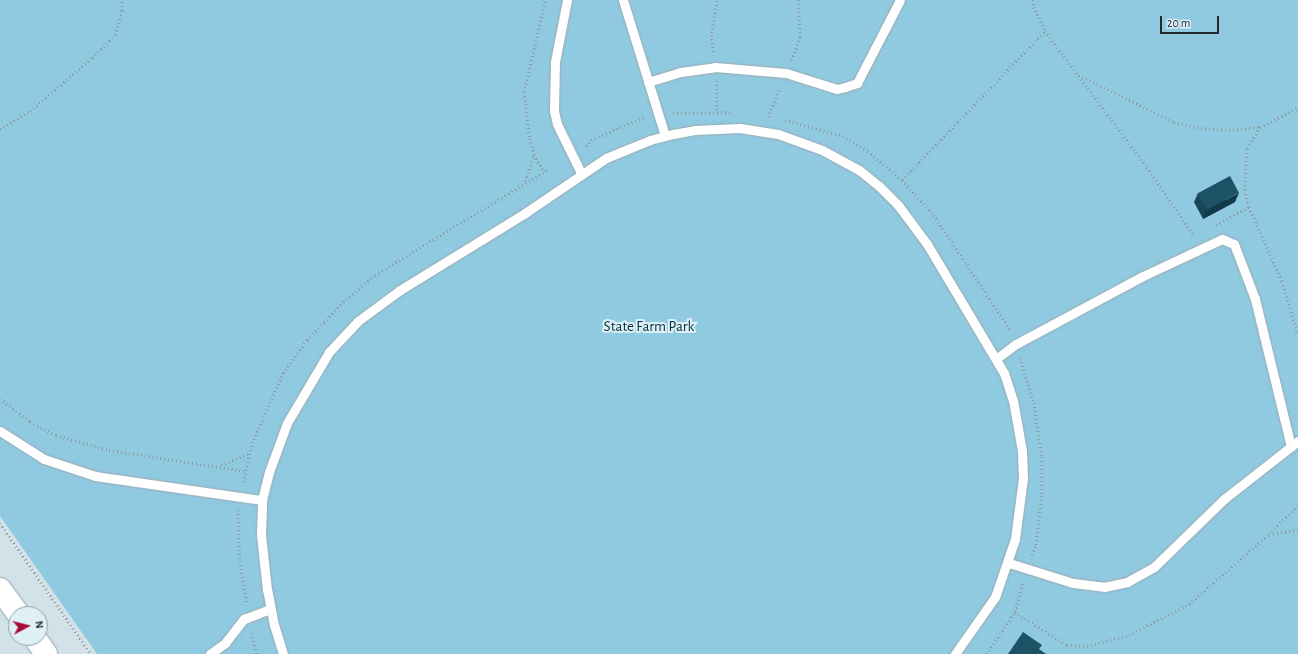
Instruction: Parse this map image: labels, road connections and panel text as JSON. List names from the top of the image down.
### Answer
{
  "parks": ["State Farm Park"],
  "scale_bar": "20 m",
  "north": "right"
}
